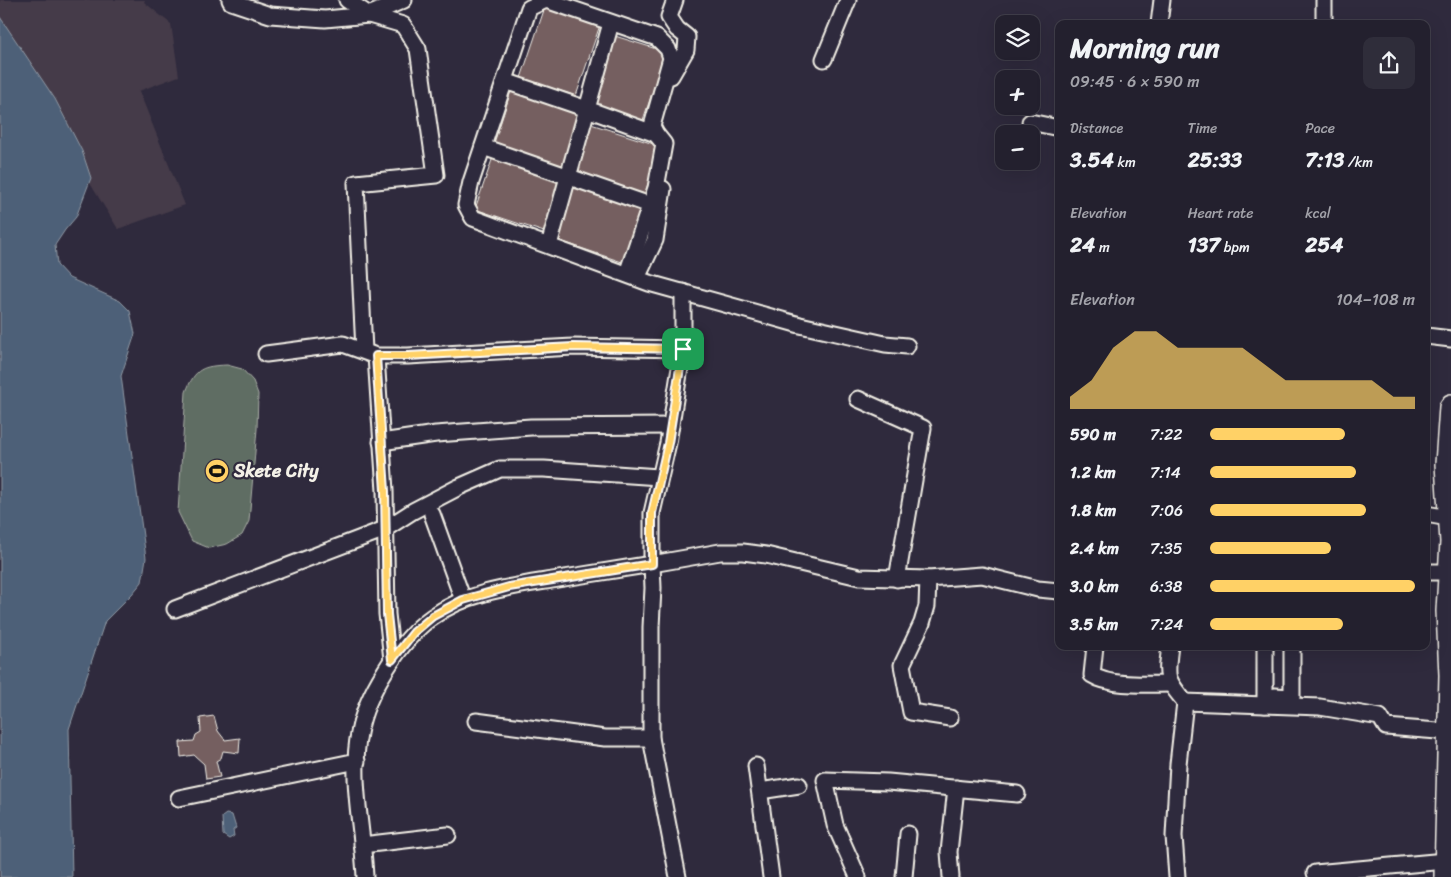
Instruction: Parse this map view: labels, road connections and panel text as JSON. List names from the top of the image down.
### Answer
{
  "places": {
    "sports": ["Skete City"]
  },
  "page": {
    "map_buttons": ["+", "−"],
    "heading": ["Morning run", "09:45 · 6 × 590 m"],
    "stats": [
      ["Distance", "3.54 km"],
      ["Time", "25:33"],
      ["Pace", "7:13 /km"],
      ["Elevation", "24 m"],
      ["Heart rate", "137 bpm"],
      ["kcal", "254"]
    ],
    "chart": ["Elevation", "104–108 m"],
    "list": [
      {
        "name": "590 m",
        "note": "7:22"
      },
      {
        "name": "1.2 km",
        "note": "7:14"
      },
      {
        "name": "1.8 km",
        "note": "7:06"
      },
      {
        "name": "2.4 km",
        "note": "7:35"
      },
      {
        "name": "3.0 km",
        "note": "6:38"
      },
      {
        "name": "3.5 km",
        "note": "7:24"
      }
    ]
  }
}
